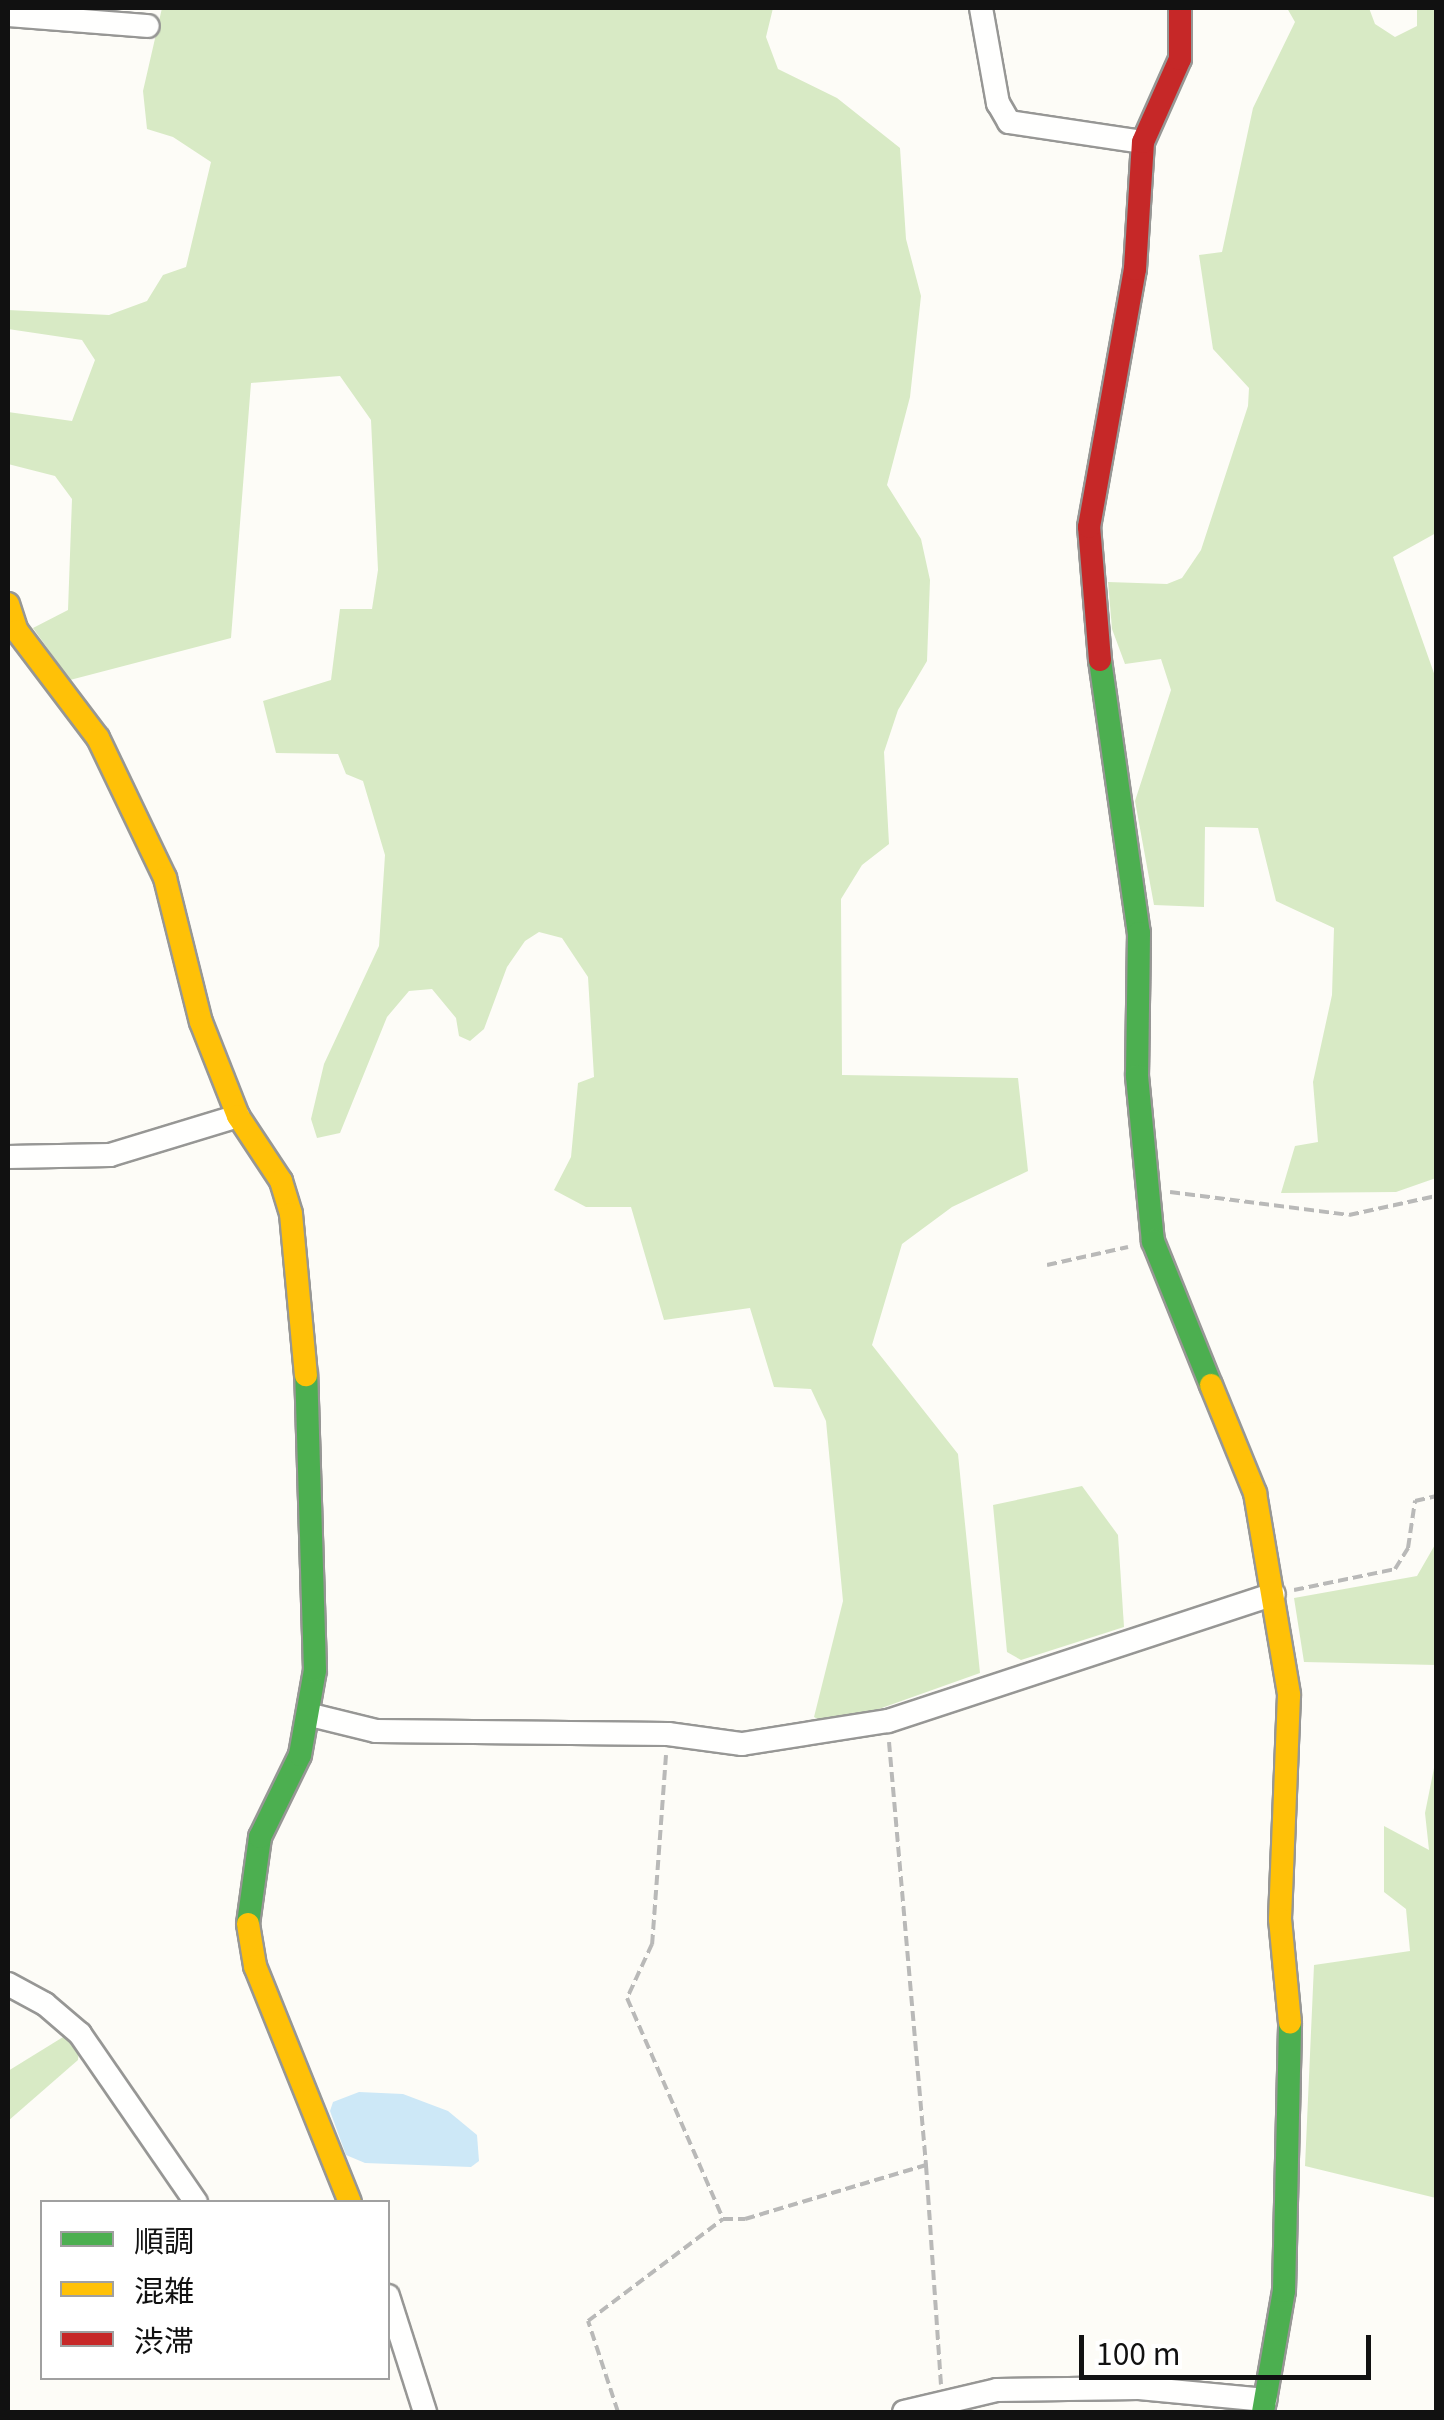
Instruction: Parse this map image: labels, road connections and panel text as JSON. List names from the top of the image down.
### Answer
{
  "legend": ["順調", "混雑", "渋滞"],
  "scale_bar": "100 m"
}
